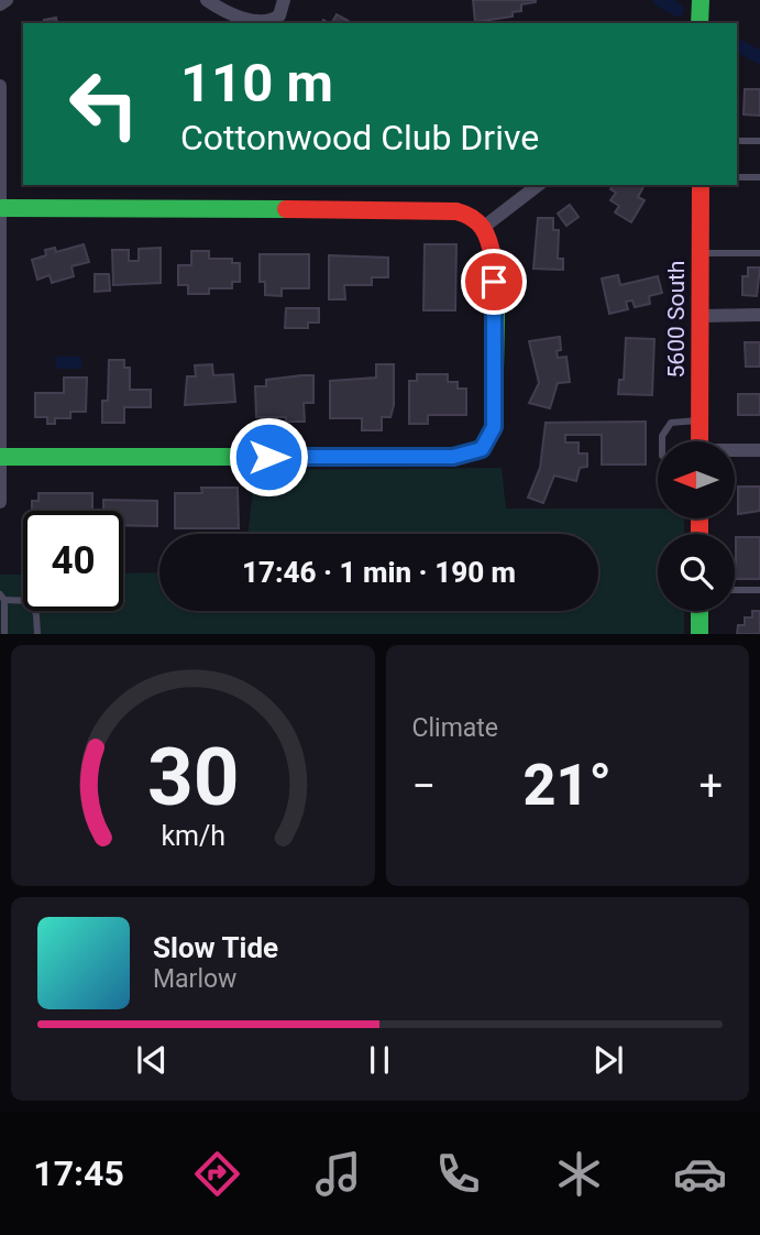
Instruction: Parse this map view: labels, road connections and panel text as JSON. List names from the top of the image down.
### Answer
{
  "streets": {
    "street": ["5600 South"]
  },
  "north": "left",
  "page": {
    "turn": ["110 m", "Cottonwood Club Drive"],
    "limit": "40",
    "trip": "17:46 · 1 min · 190 m",
    "tile": "Climate",
    "heat": ["−", "21°", "+"],
    "song": ["Slow Tide", "Marlow"],
    "tabs": "17:45",
    "gauge": ["30", "km/h"]
  }
}
